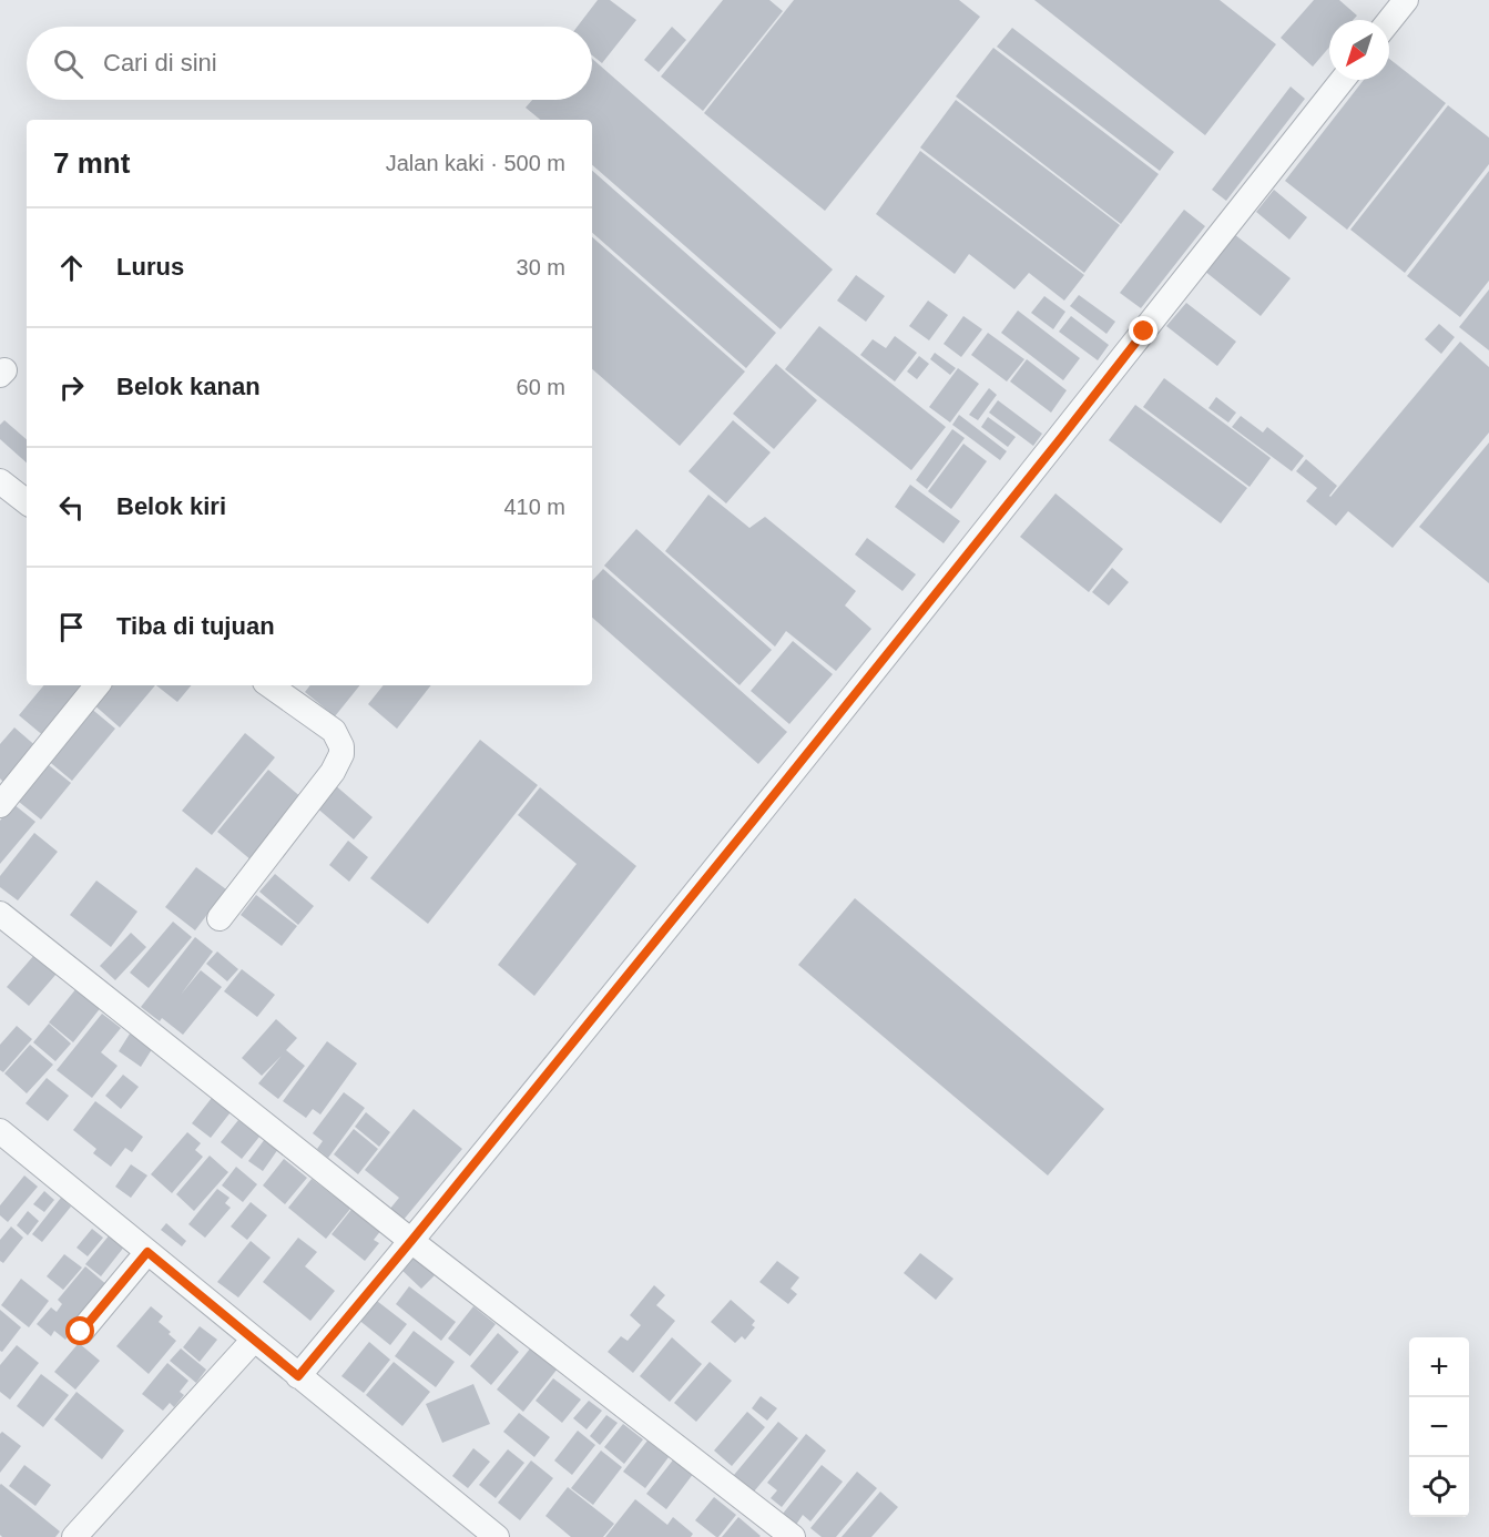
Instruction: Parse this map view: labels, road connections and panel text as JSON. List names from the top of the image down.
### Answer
{
  "north": "bottom left",
  "page": {
    "search": "Cari di sini",
    "heading": ["7 mnt", "Jalan kaki · 500 m"],
    "list": [
      ["Lurus", "30 m"],
      ["Belok kanan", "60 m"],
      ["Belok kiri", "410 m"],
      "Tiba di tujuan"
    ],
    "map_buttons": ["+", "−"]
  }
}
